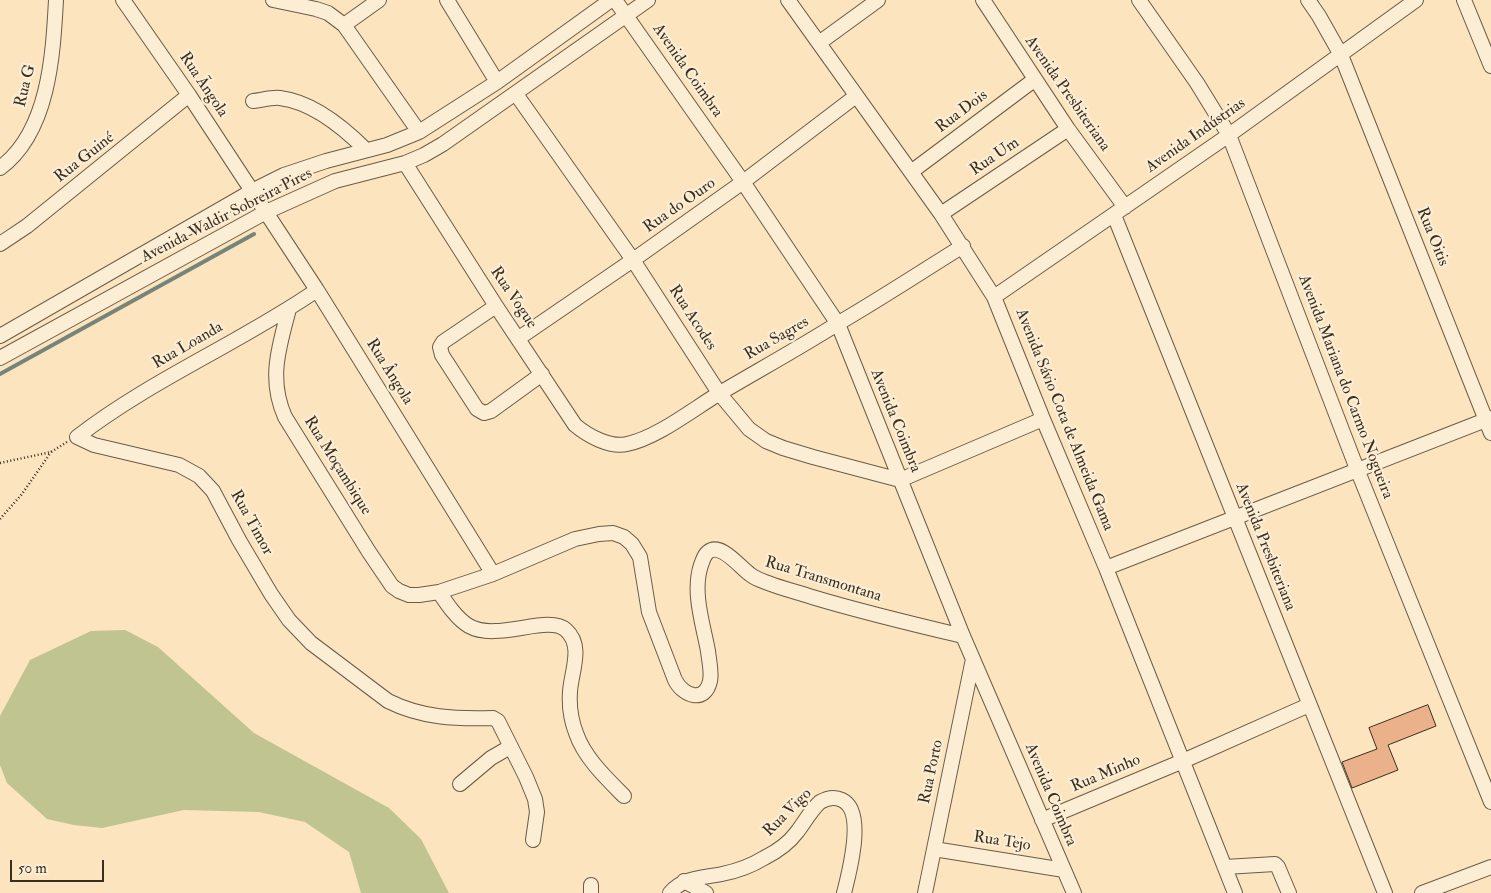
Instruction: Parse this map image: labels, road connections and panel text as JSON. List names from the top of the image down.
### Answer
{
  "streets": {
    "street": [
      "Avenida Coimbra",
      "Rua Ãngola",
      "Rua G",
      "Avenida Presbiteriana",
      "Rua Dois",
      "Avenida Indústrias",
      "Rua Um",
      "Rua Guiné",
      "Rua do Ouro",
      "Avenida Waldir Sobreira Pires",
      "Rua Oitis",
      "Rua Vogue",
      "Rua Acodes",
      "Rua Sagres",
      "Rua Loanda",
      "Rua Ângola",
      "Avenida Mariana do Carmo Nogueira",
      "Avenida Sávio Cota de Almeida Gama",
      "Rua Moçambique",
      "Rua Timor",
      "Rua Transmontana",
      "Rua Porto",
      "Rua Minho",
      "Rua Vigo",
      "Rua Tejo"
    ]
  },
  "crossings": [
    ["Avenida Coimbra", "Rua do Ouro"],
    ["Avenida Coimbra", "Avenida Waldir Sobreira Pires"],
    ["Avenida Coimbra", "Rua Acodes"],
    ["Avenida Coimbra", "Rua Sagres"],
    ["Avenida Coimbra", "Rua Transmontana"],
    ["Avenida Coimbra", "Rua Porto"],
    ["Avenida Coimbra", "Rua Minho"],
    ["Avenida Coimbra", "Rua Tejo"],
    ["Rua Ãngola", "Rua Guiné"],
    ["Rua Ãngola", "Avenida Waldir Sobreira Pires"],
    ["Rua Ãngola", "Rua Ângola"],
    ["Avenida Presbiteriana", "Rua Dois"],
    ["Avenida Presbiteriana", "Avenida Indústrias"],
    ["Avenida Presbiteriana", "Rua Um"],
    ["Avenida Presbiteriana", "Rua Minho"],
    ["Rua Dois", "Avenida Sávio Cota de Almeida Gama"],
    ["Avenida Indústrias", "Rua Oitis"],
    ["Avenida Indústrias", "Avenida Mariana do Carmo Nogueira"],
    ["Avenida Indústrias", "Avenida Sávio Cota de Almeida Gama"],
    ["Rua Um", "Avenida Sávio Cota de Almeida Gama"],
    ["Rua do Ouro", "Rua Vogue"],
    ["Rua do Ouro", "Rua Acodes"],
    ["Rua do Ouro", "Avenida Sávio Cota de Almeida Gama"],
    ["Avenida Waldir Sobreira Pires", "Rua Vogue"],
    ["Avenida Waldir Sobreira Pires", "Rua Acodes"],
    ["Avenida Waldir Sobreira Pires", "Rua Ângola"],
    ["Rua Vogue", "Rua Sagres"],
    ["Rua Acodes", "Rua Sagres"],
    ["Rua Sagres", "Avenida Sávio Cota de Almeida Gama"],
    ["Rua Loanda", "Rua Ângola"],
    ["Rua Loanda", "Rua Moçambique"],
    ["Rua Loanda", "Rua Timor"],
    ["Rua Ângola", "Rua Moçambique"],
    ["Rua Ângola", "Rua Transmontana"],
    ["Avenida Sávio Cota de Almeida Gama", "Rua Minho"],
    ["Rua Moçambique", "Rua Transmontana"],
    ["Rua Porto", "Rua Tejo"]
  ],
  "scale_bar": "50 m"
}
